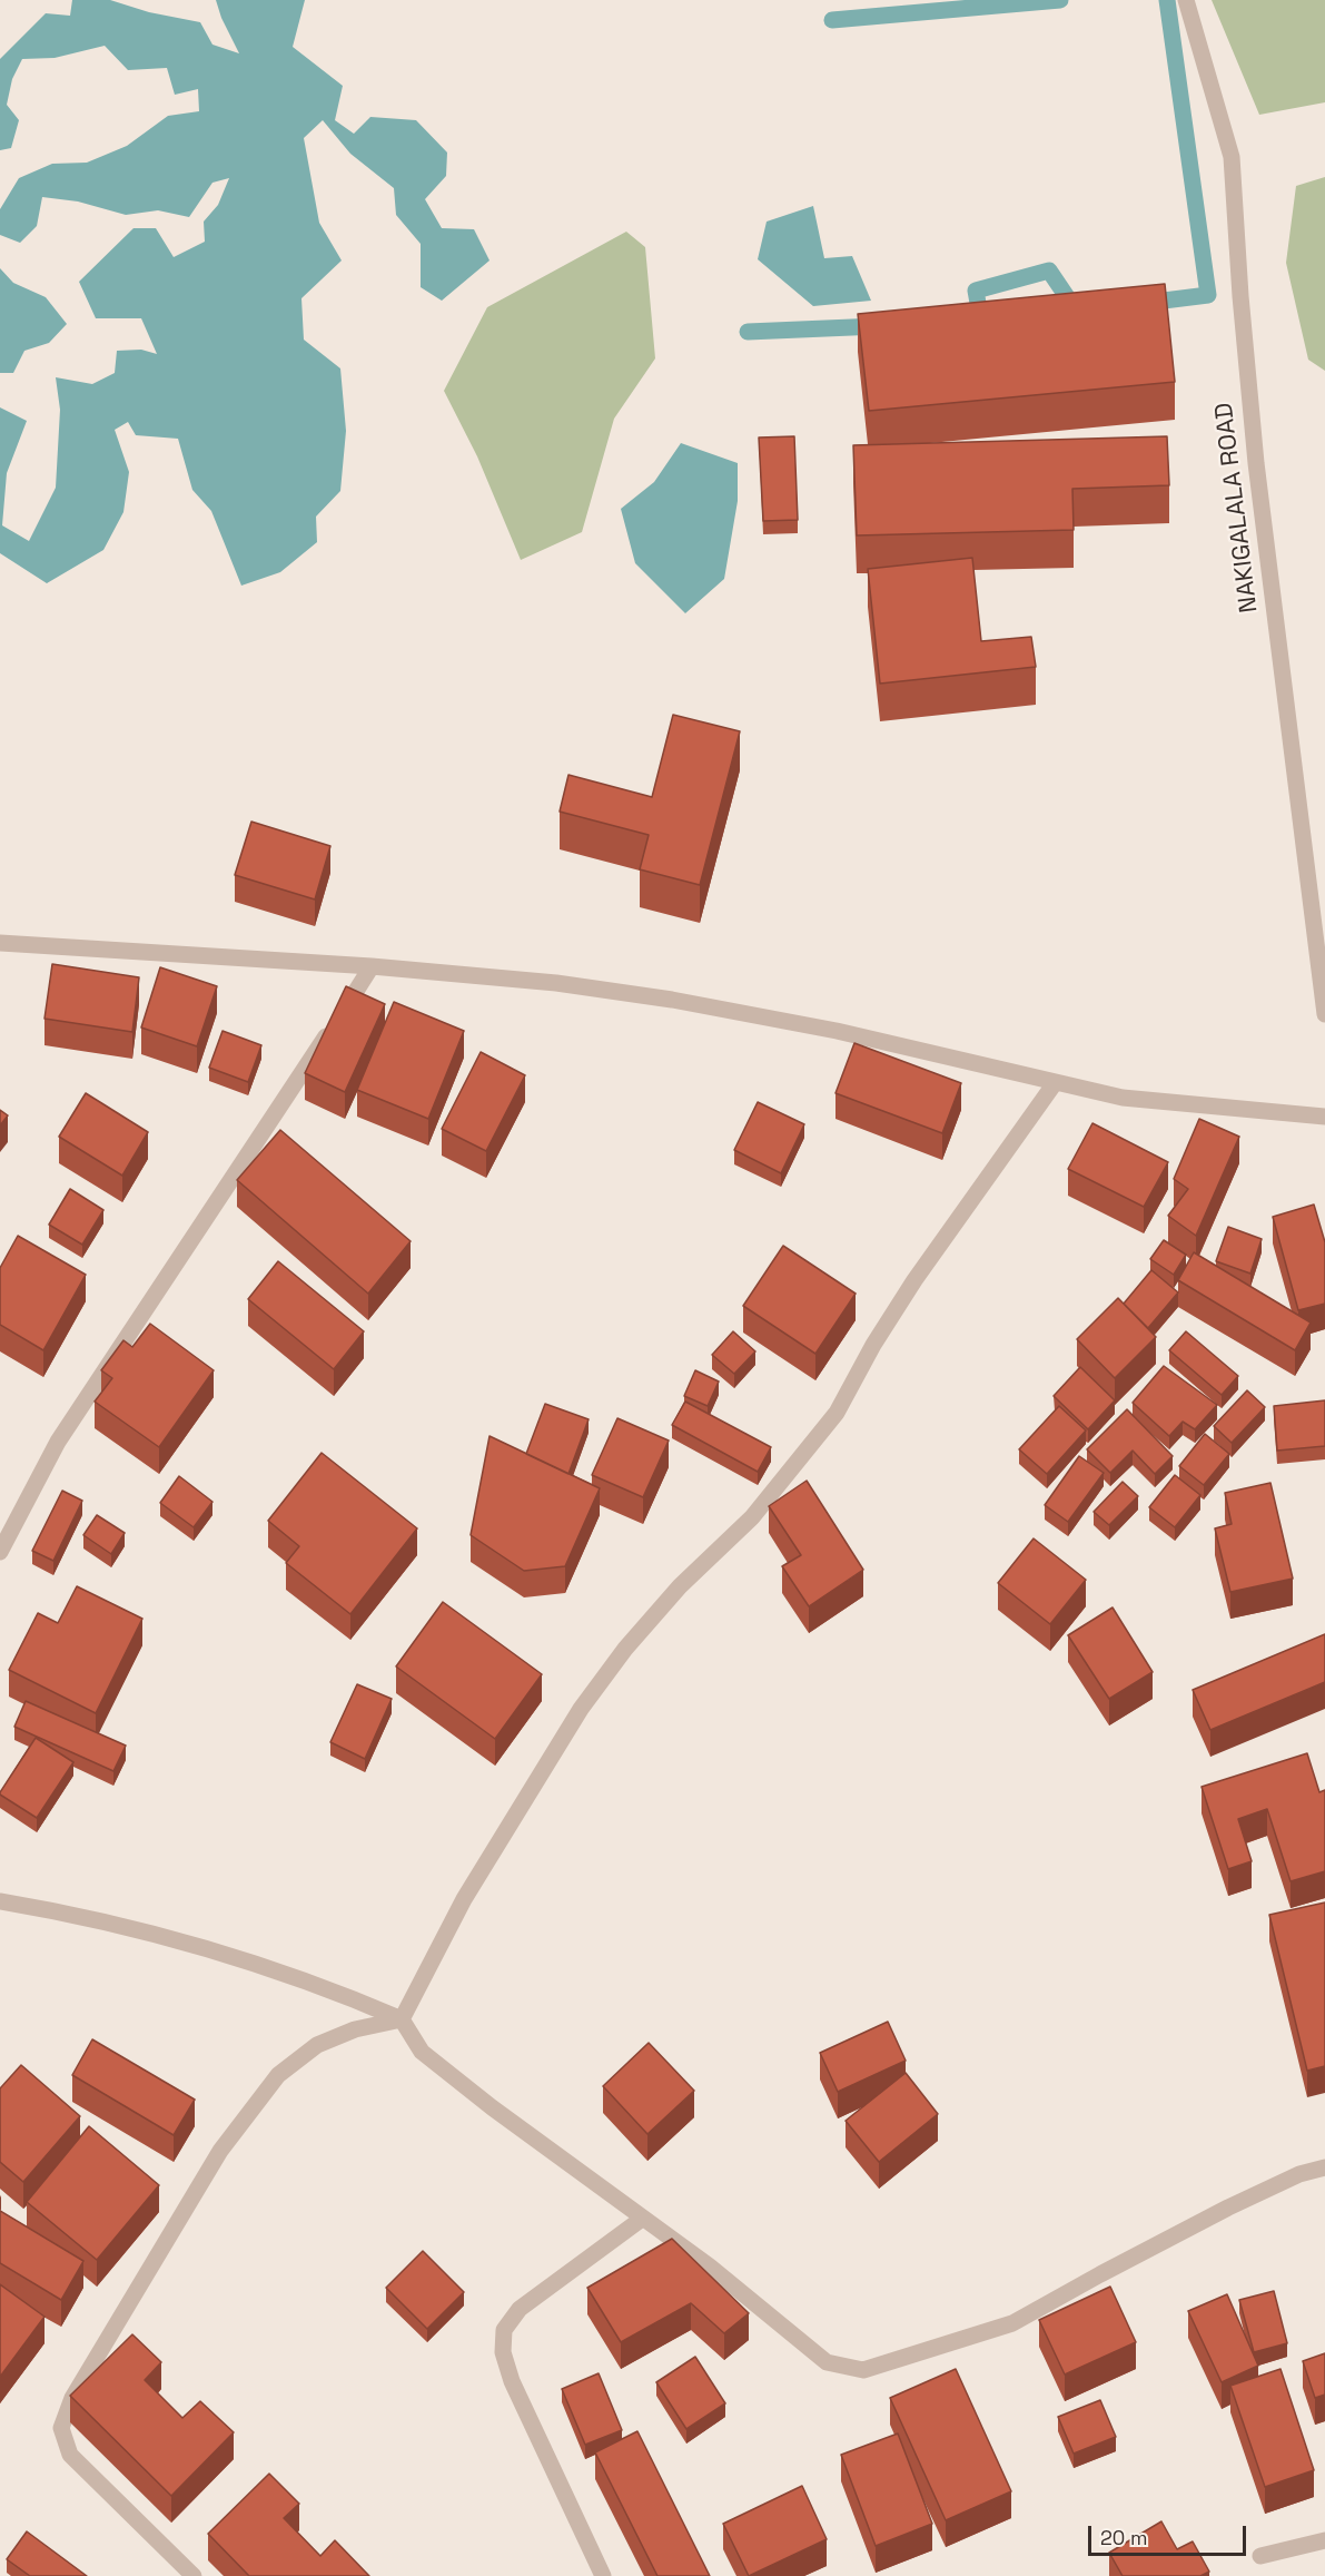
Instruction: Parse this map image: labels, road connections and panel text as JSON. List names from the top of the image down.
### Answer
{
  "streets": {
    "street": ["NAKIGALALA ROAD"]
  },
  "scale_bar": "20 m"
}
